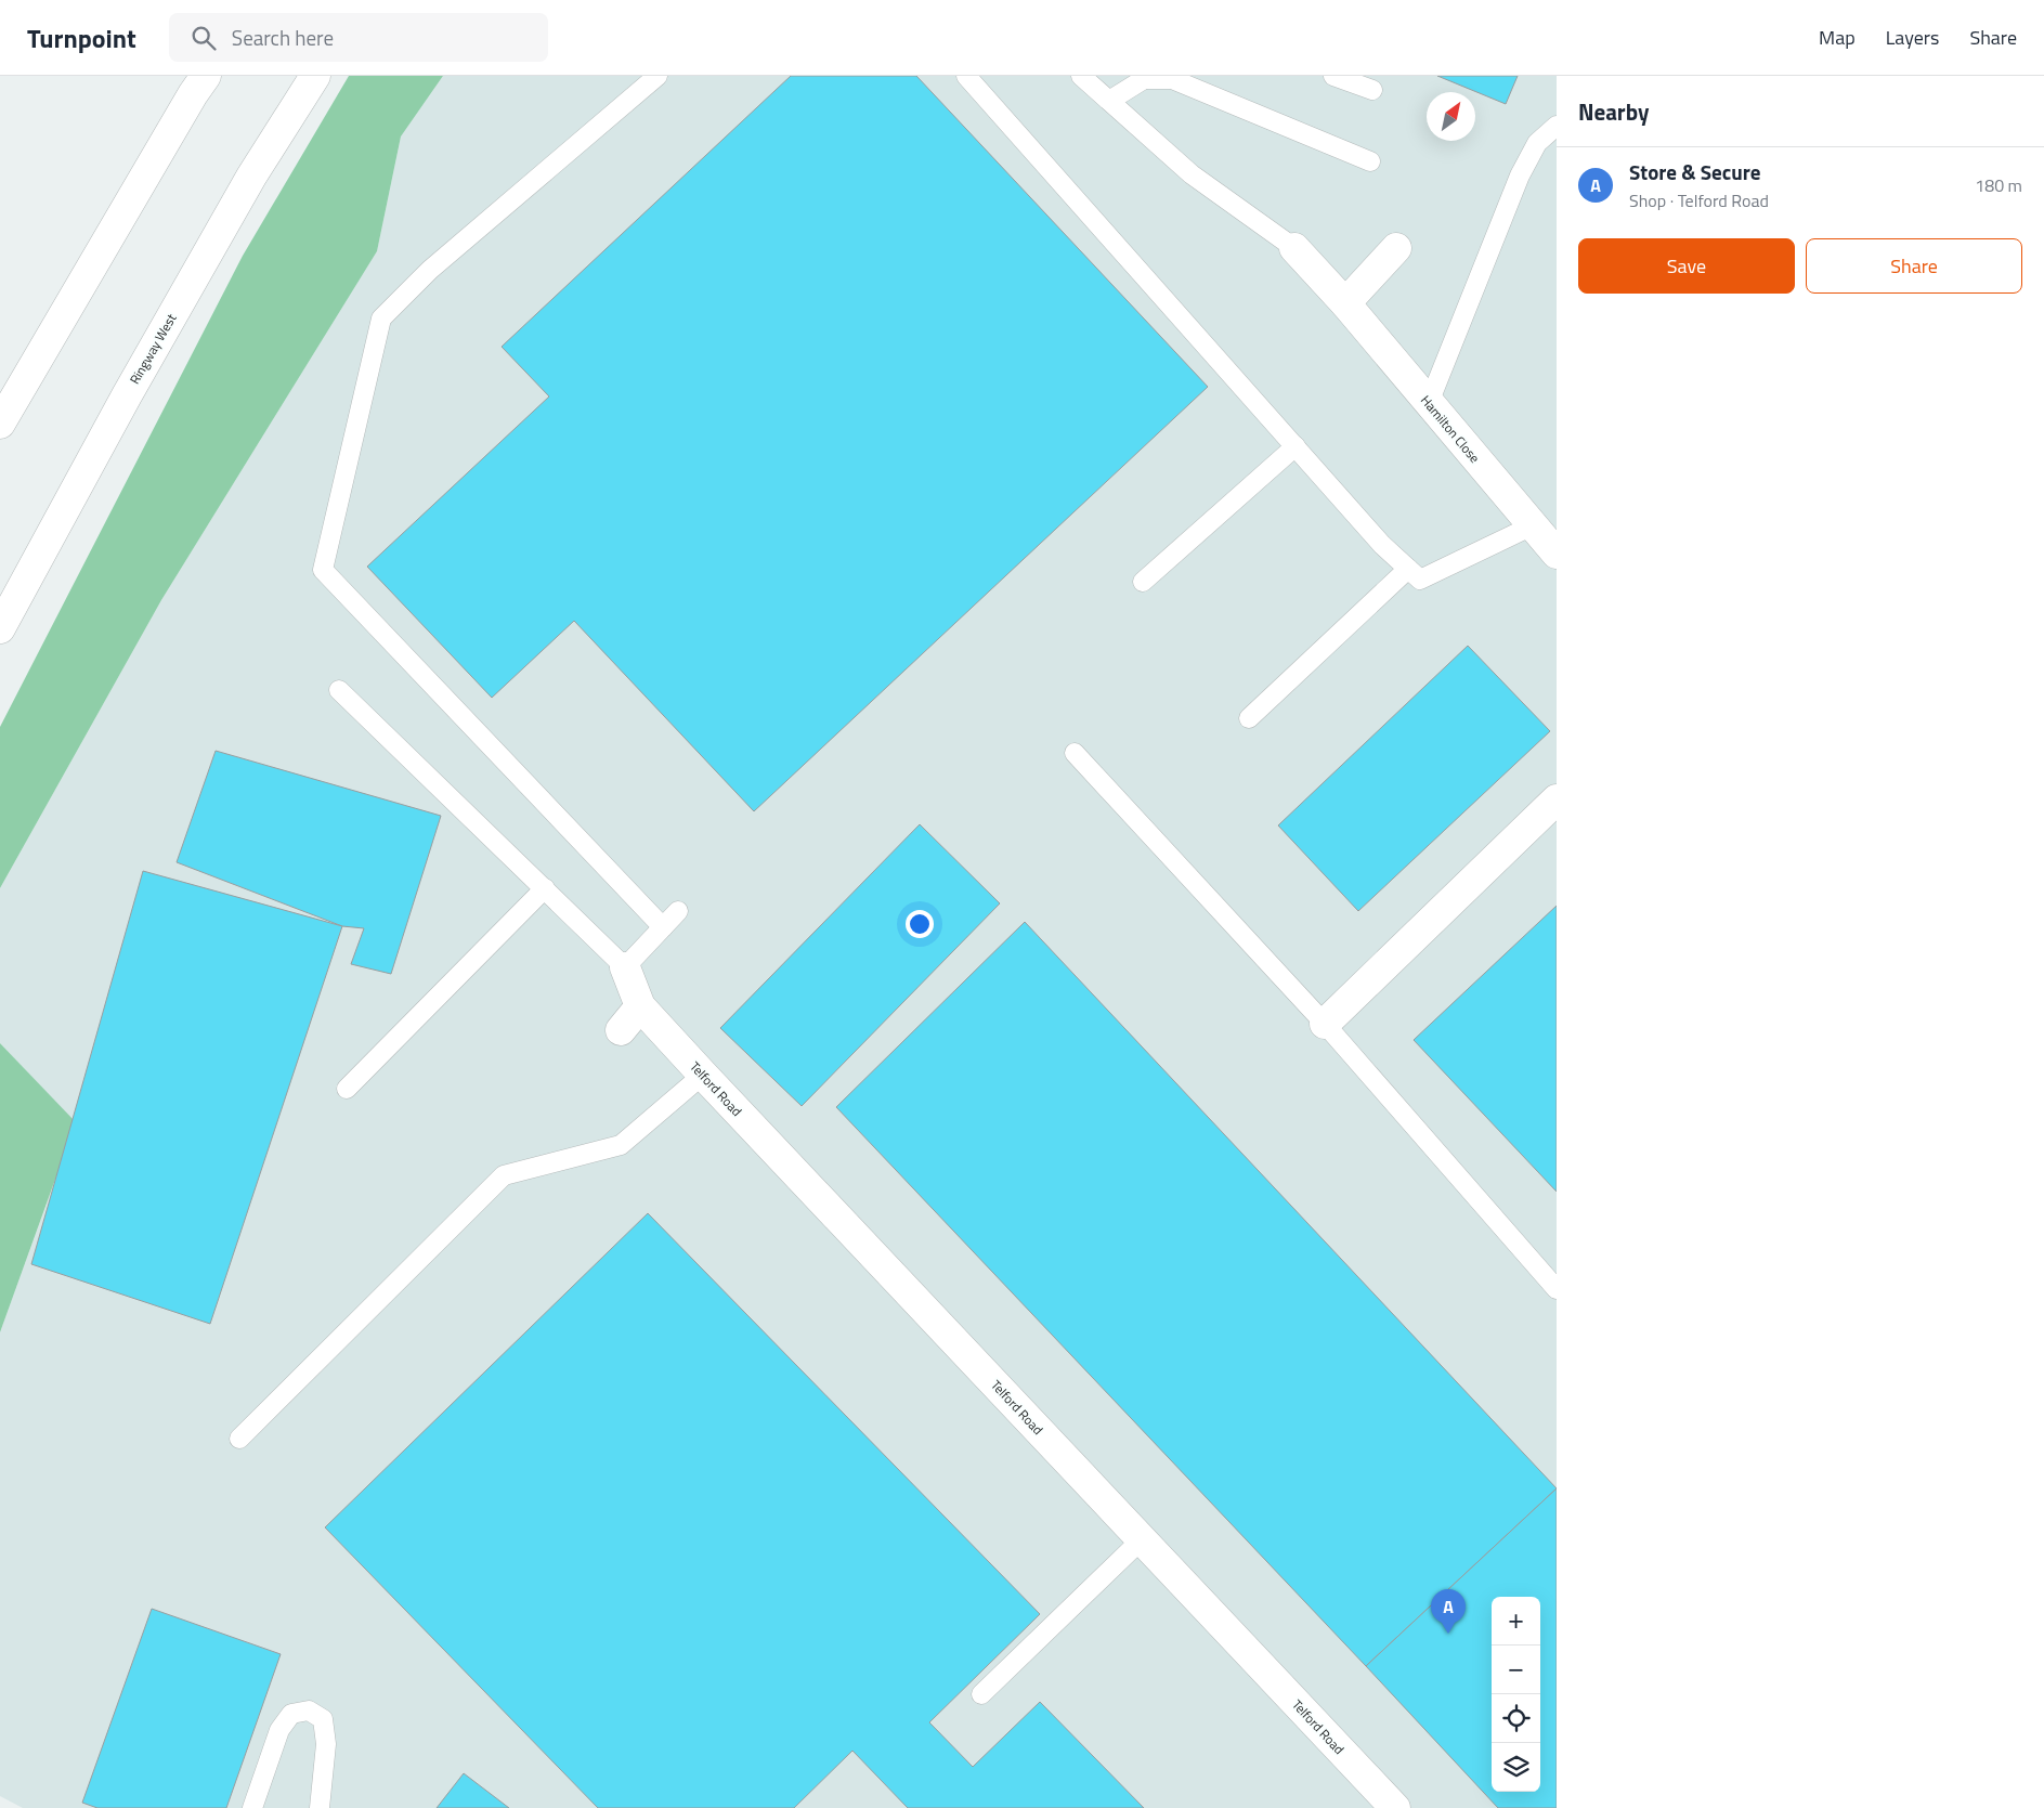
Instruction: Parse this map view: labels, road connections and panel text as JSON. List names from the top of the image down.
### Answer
{
  "streets": {
    "street": ["Ringway West", "Hamilton Close", "Telford Road"]
  },
  "north": "top right",
  "page": {
    "header": "Turnpoint",
    "search": "Search here",
    "nav": ["Map", "Layers", "Share"],
    "heading": "Nearby",
    "list": [
      {
        "mark": "A",
        "name": "Store & Secure",
        "note": "Shop · Telford Road",
        "value": "180 m"
      }
    ],
    "buttons": ["Save", "Share"],
    "pins": "A",
    "map_buttons": ["+", "−"]
  }
}
